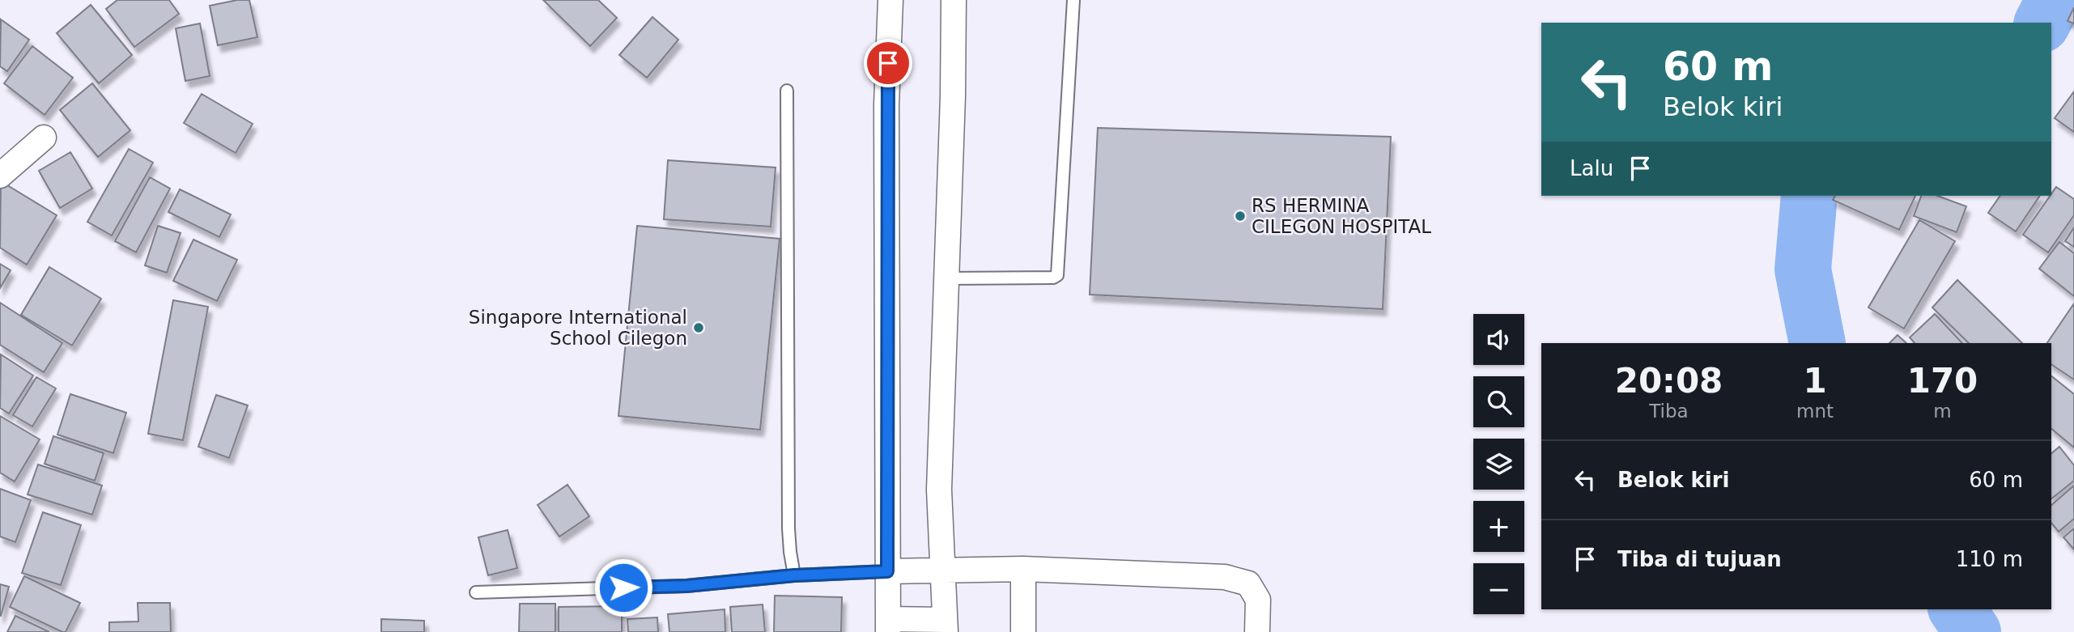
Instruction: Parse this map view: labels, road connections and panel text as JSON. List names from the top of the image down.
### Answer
{
  "places": ["RS HERMINA CILEGON HOSPITAL", "Singapore International School Cilegon"],
  "page": {
    "turn": ["60 m", "Belok kiri"],
    "then": "Lalu",
    "map_buttons": ["+", "−"],
    "eta": [
      "20:08",
      "Tiba",
      "1",
      "mnt",
      "170",
      "m"
    ],
    "list": [
      {
        "name": "Belok kiri",
        "value": "60 m"
      },
      {
        "name": "Tiba di tujuan",
        "value": "110 m"
      }
    ]
  }
}
